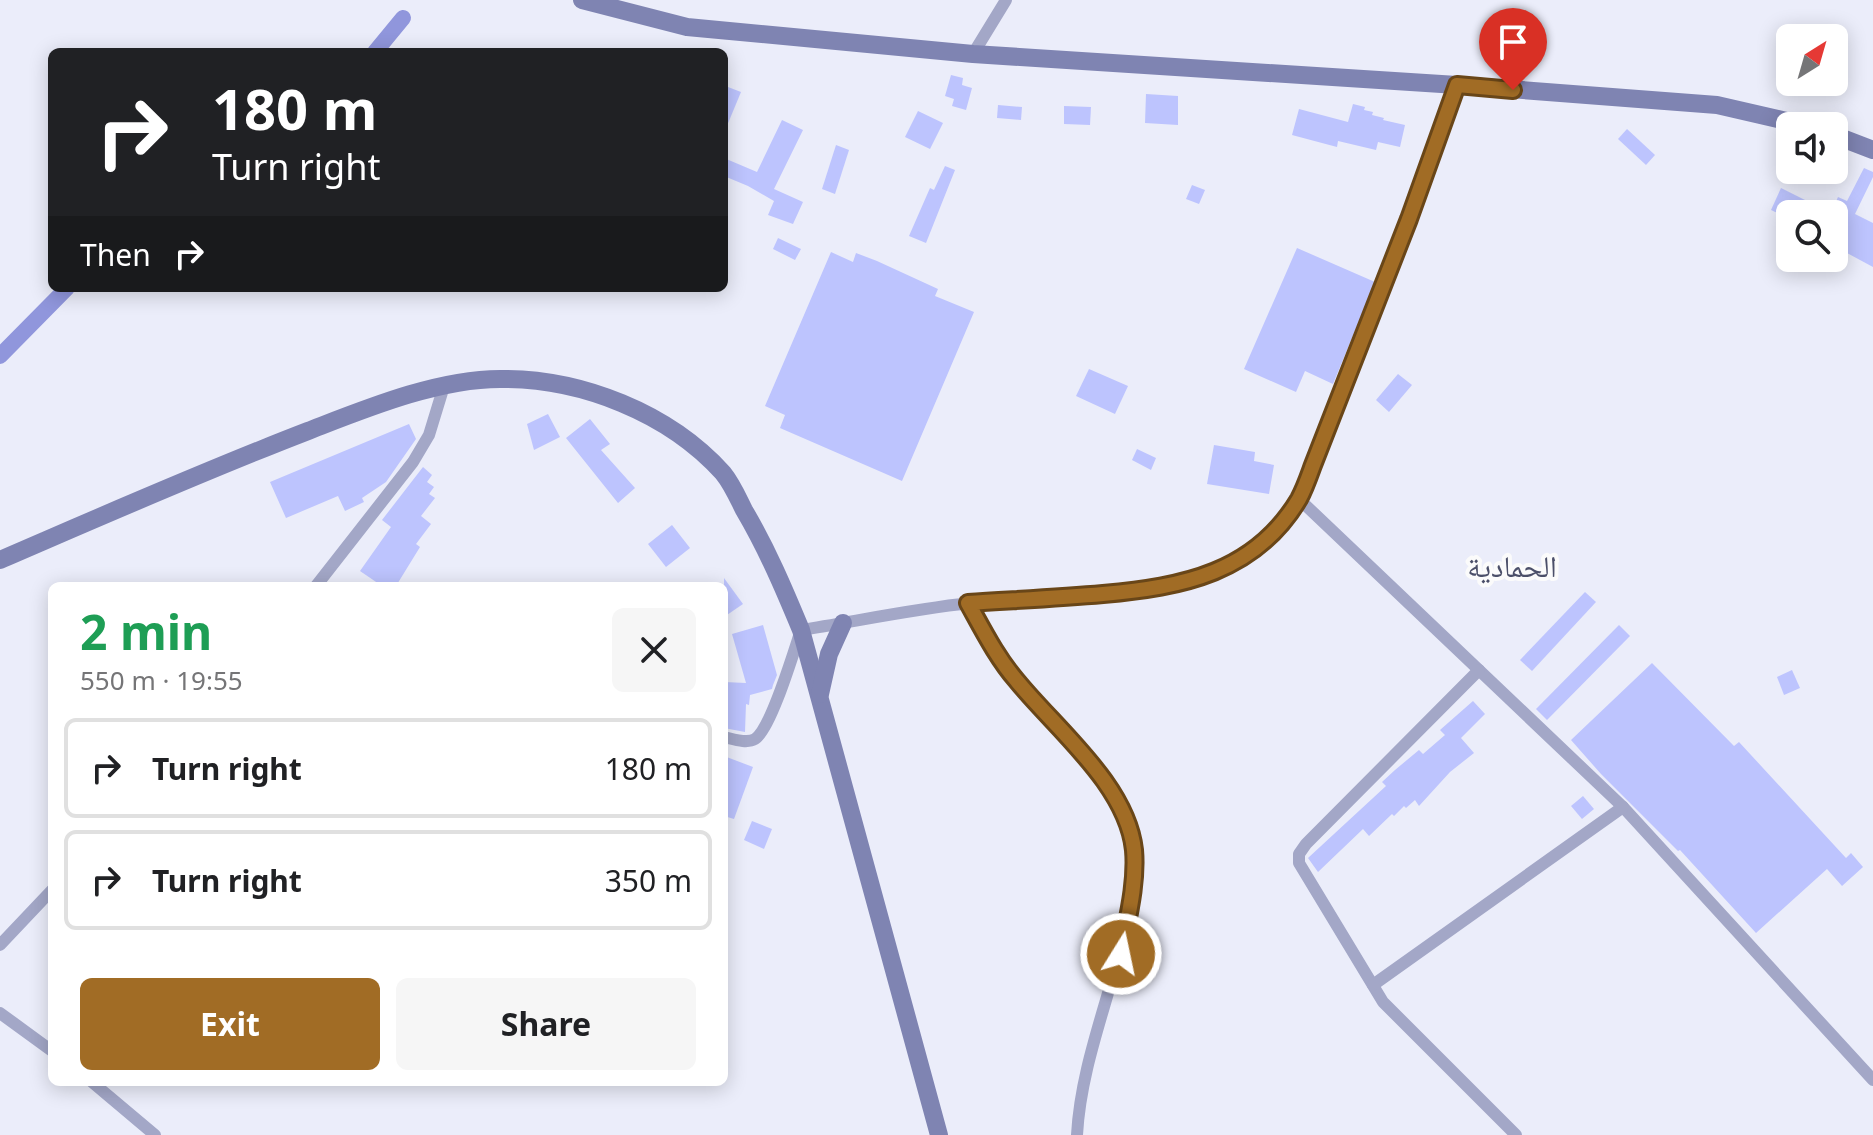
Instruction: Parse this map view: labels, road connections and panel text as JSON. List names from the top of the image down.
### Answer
{
  "districts": ["الحمادية"],
  "north": "top right",
  "page": {
    "turn": ["180 m", "Turn right"],
    "then": "Then",
    "heading": ["2 min", "550 m · 19:55"],
    "list": [
      {
        "name": "Turn right",
        "value": "180 m"
      },
      {
        "name": "Turn right",
        "value": "350 m"
      }
    ],
    "buttons": ["Exit", "Share"]
  }
}
